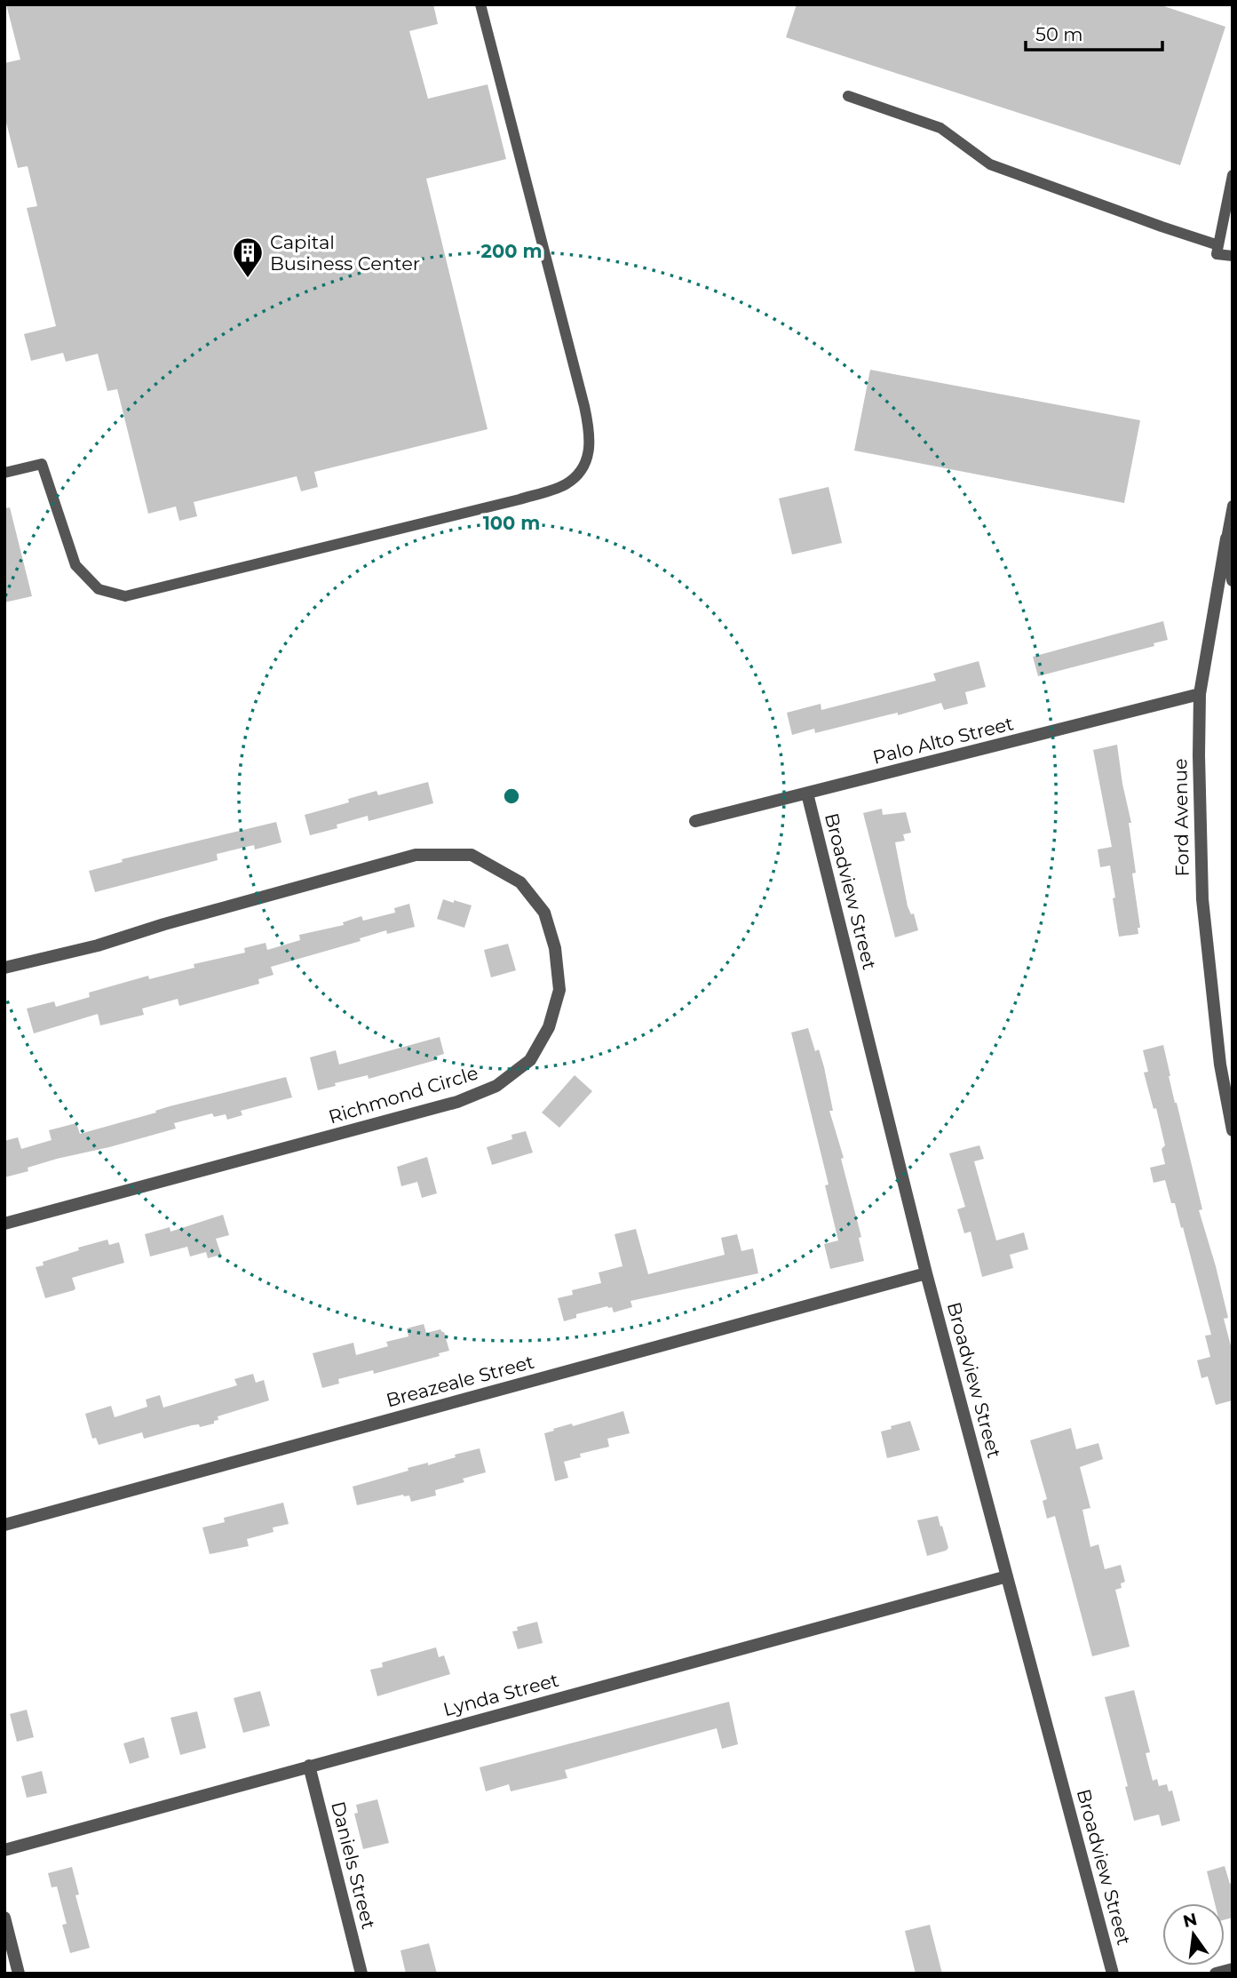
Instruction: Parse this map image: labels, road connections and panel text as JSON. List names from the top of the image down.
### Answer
{
  "streets": {
    "street": [
      "Palo Alto Street",
      "Ford Avenue",
      "Broadview Street",
      "Richmond Circle",
      "Breazeale Street",
      "Lynda Street",
      "Daniels Street"
    ]
  },
  "crossings": [
    ["Palo Alto Street", "Ford Avenue"],
    ["Palo Alto Street", "Broadview Street"],
    ["Broadview Street", "Breazeale Street"],
    ["Broadview Street", "Lynda Street"],
    ["Lynda Street", "Daniels Street"]
  ],
  "places": {
    "building": ["Capital Business Center"]
  },
  "scale_bar": "50 m",
  "north": "top",
  "rings": ["200 m", "100 m"]
}
